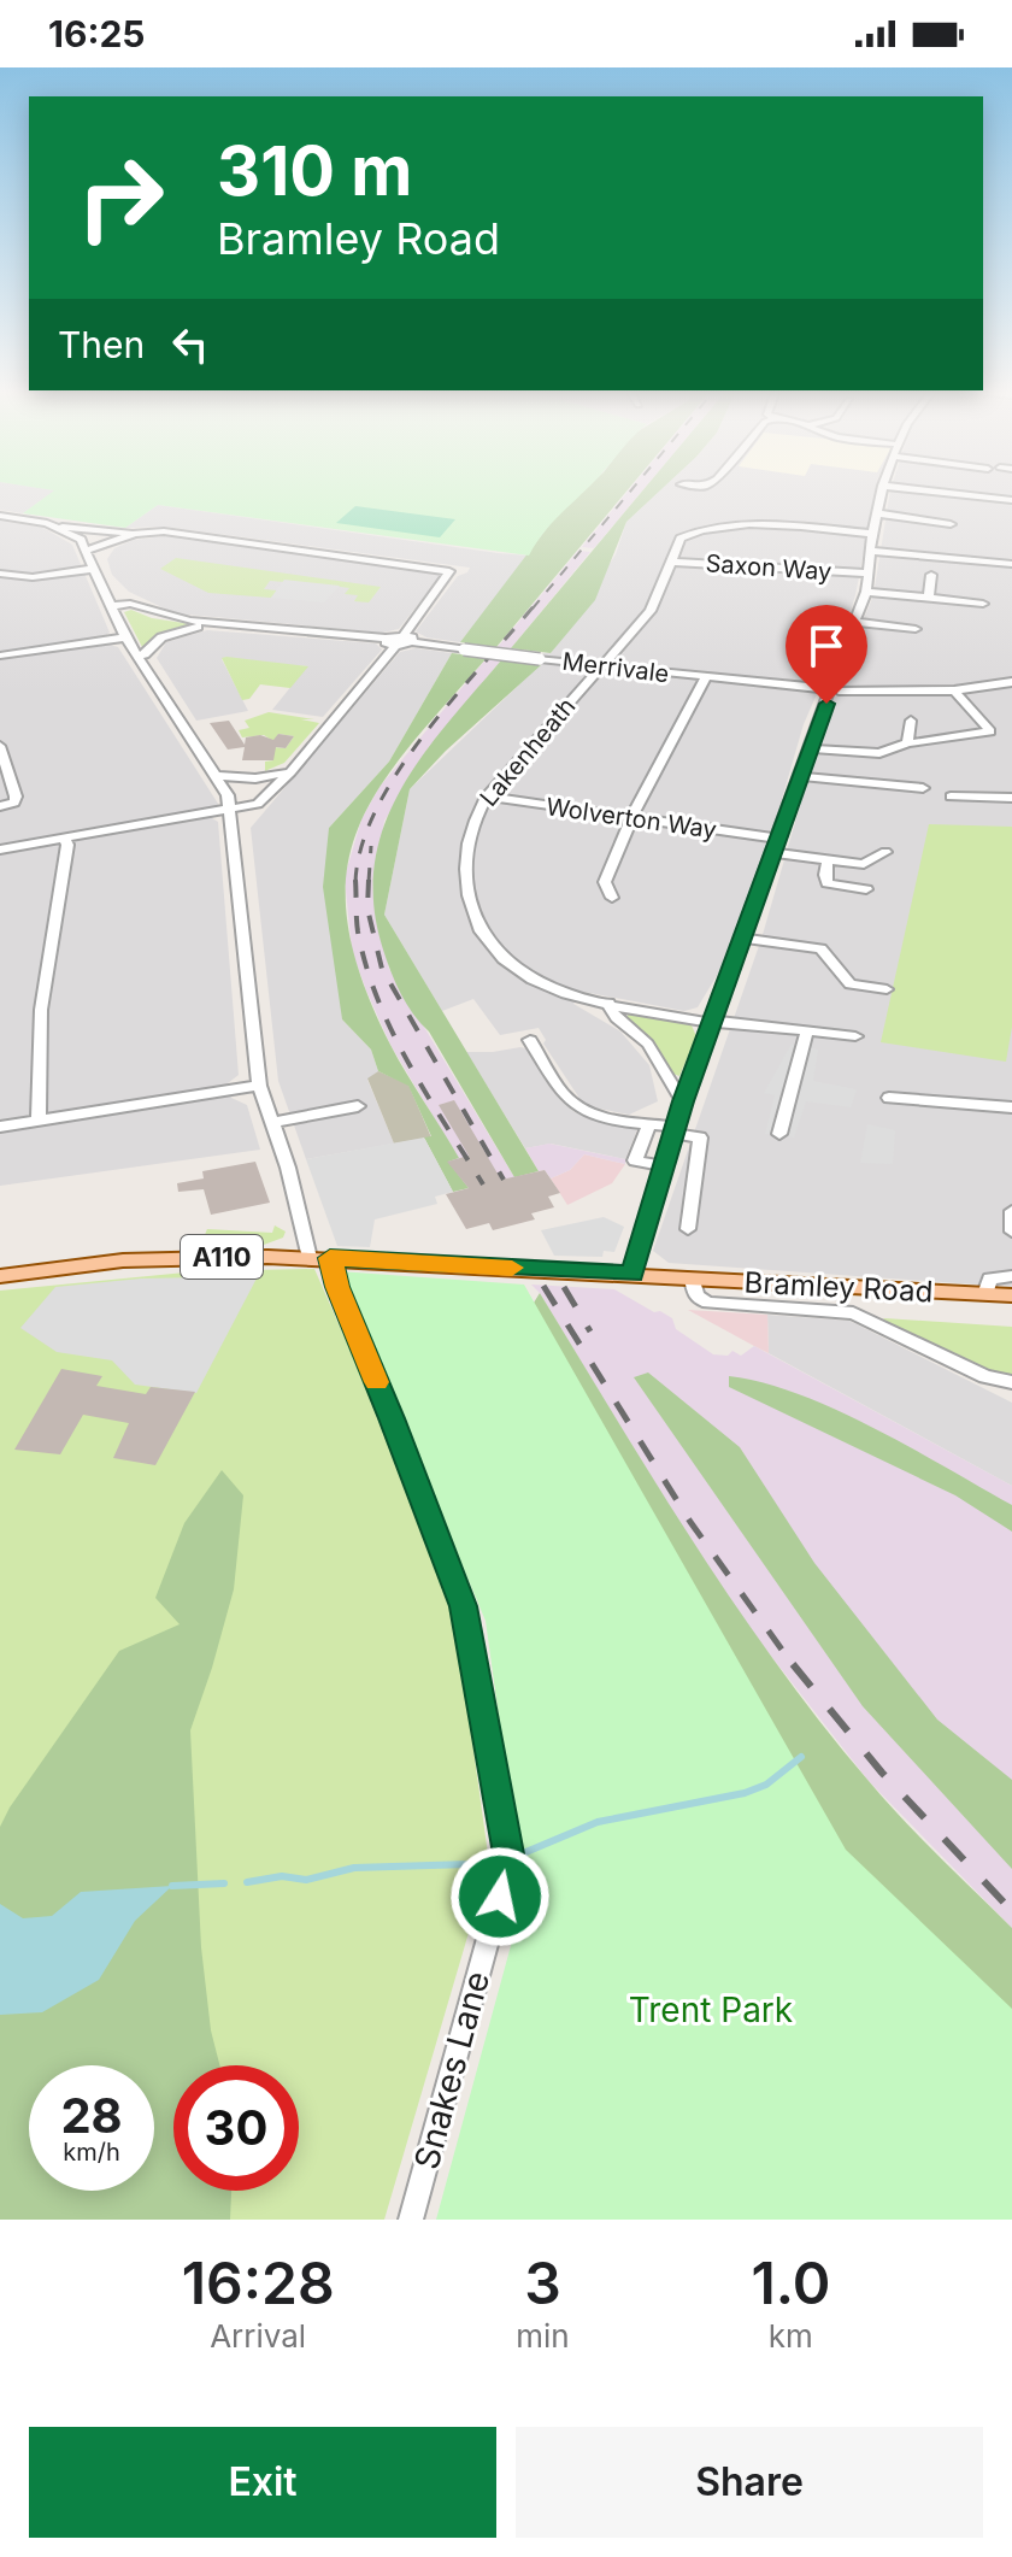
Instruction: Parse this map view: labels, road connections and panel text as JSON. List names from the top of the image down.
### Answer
{
  "streets": {
    "main road": ["A110", "Bramley Road"],
    "street": [
      "Saxon Way",
      "Merrivale",
      "Lakenheath",
      "Wolverton Way",
      "Snakes Lane"
    ]
  },
  "crossings": [
    ["Saxon Way", "Lakenheath"],
    ["Merrivale", "Lakenheath"],
    ["Lakenheath", "Wolverton Way"],
    ["Bramley Road", "Snakes Lane"]
  ],
  "parks": ["Trent Park"],
  "page": {
    "status": "16:25",
    "turn": ["310 m", "Bramley Road"],
    "then": "Then",
    "speed": "28 km/h",
    "limit": "30",
    "eta": [
      "16:28",
      "Arrival",
      "3",
      "min",
      "1.0",
      "km"
    ],
    "buttons": ["Exit", "Share"]
  }
}
